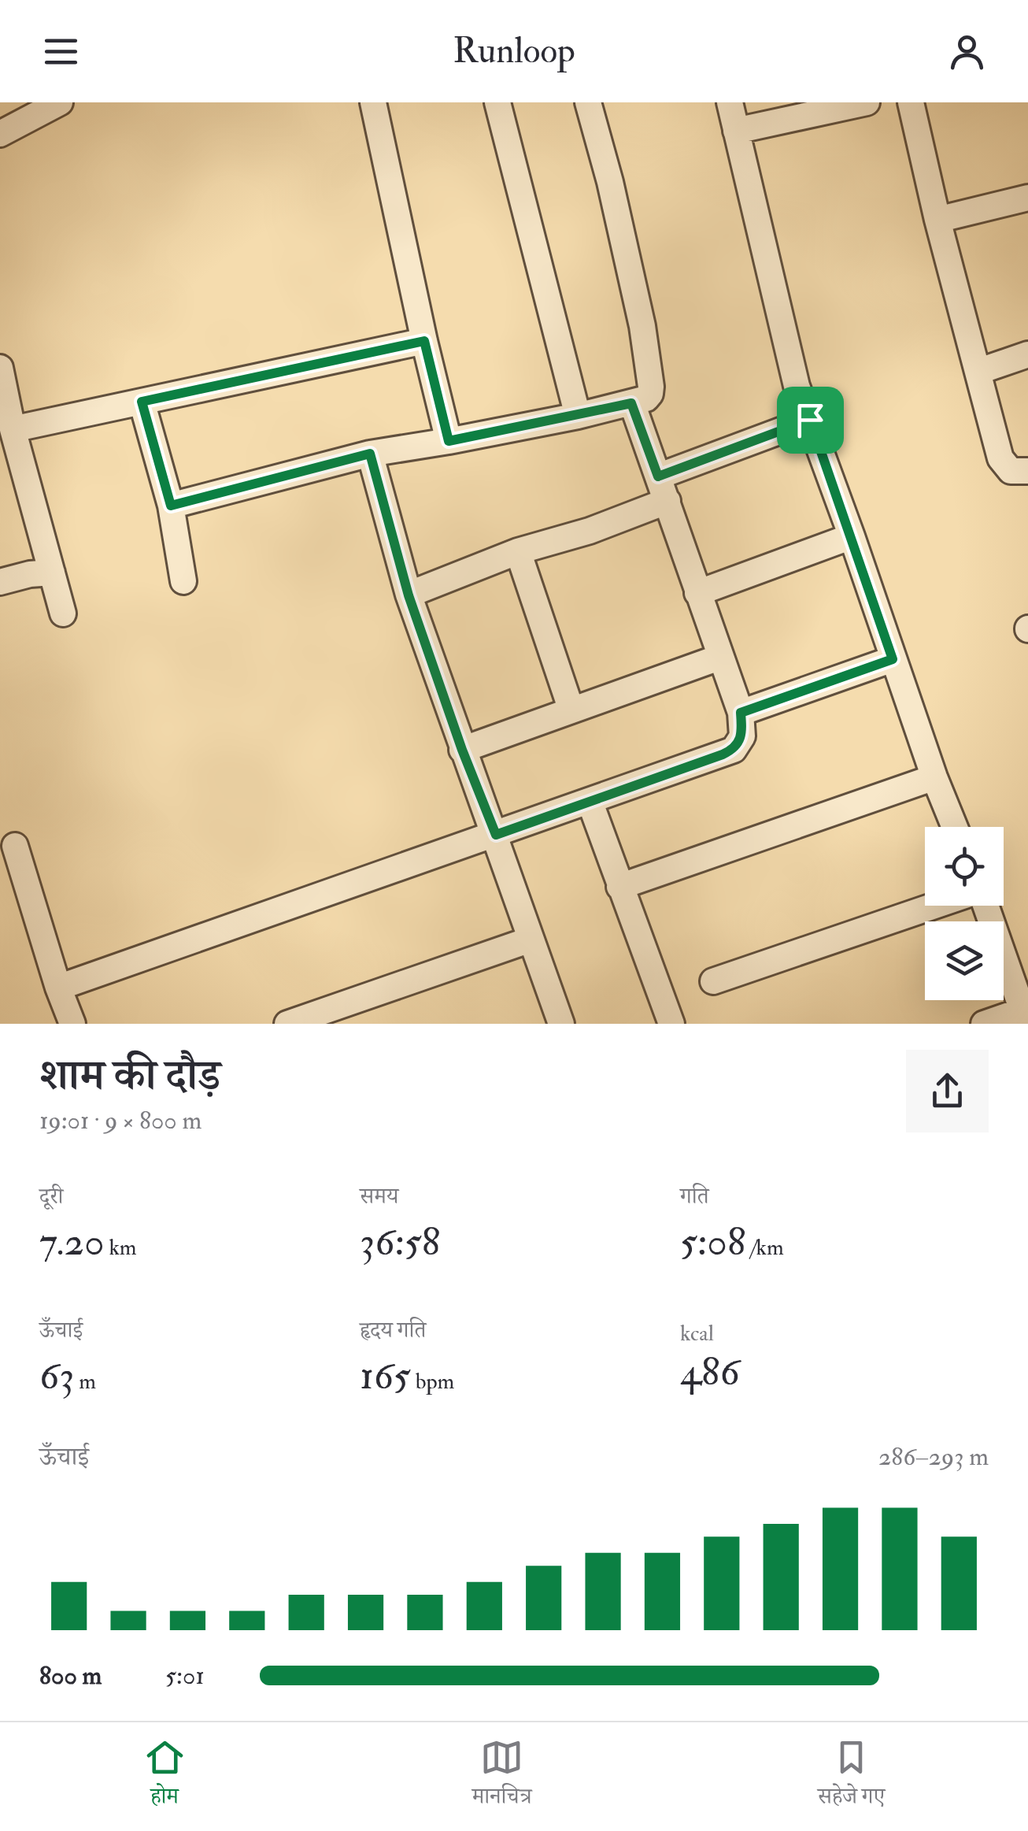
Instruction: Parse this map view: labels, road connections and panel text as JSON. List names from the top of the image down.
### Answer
{
  "page": {
    "header": "Runloop",
    "heading": ["शाम की दौड़", "19:01 · 9 × 800 m"],
    "stats": [
      ["दूरी", "7.20 km"],
      ["समय", "36:58"],
      ["गति", "5:08 /km"],
      ["ऊँचाई", "63 m"],
      ["हृदय गति", "165 bpm"],
      ["kcal", "486"]
    ],
    "chart": ["ऊँचाई", "286–293 m"],
    "list": [
      {
        "name": "800 m",
        "note": "5:01"
      }
    ],
    "tabs": ["होम", "मानचित्र", "सहेजे गए"]
  }
}
